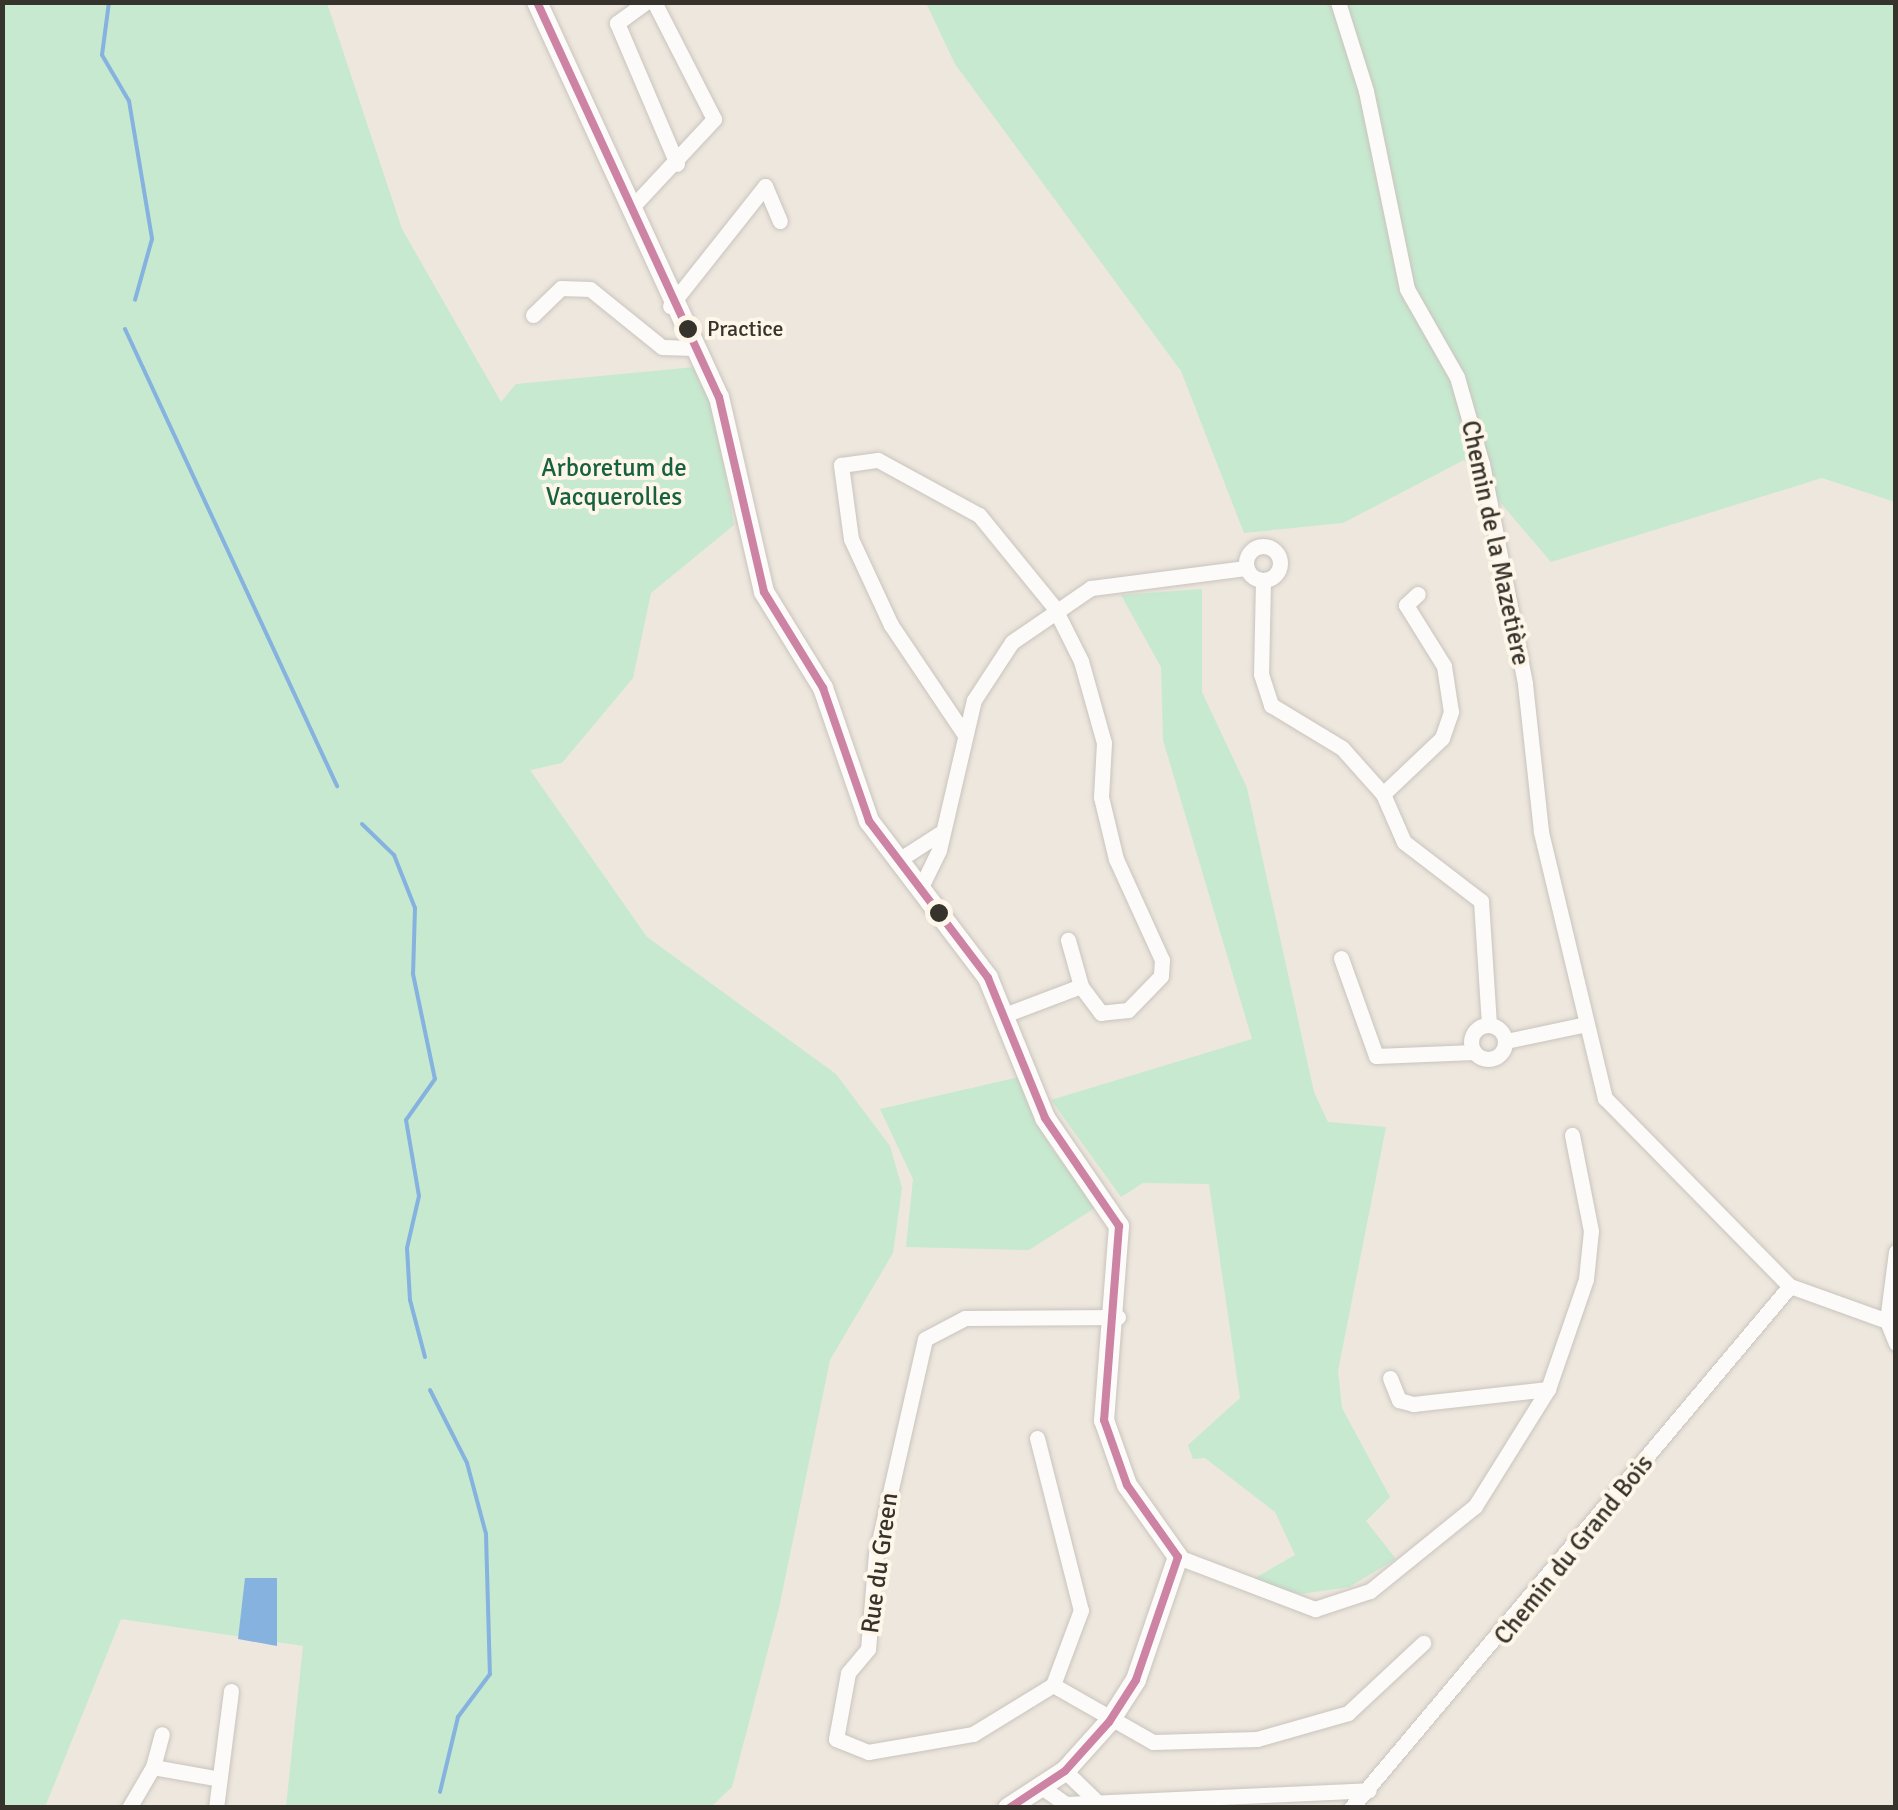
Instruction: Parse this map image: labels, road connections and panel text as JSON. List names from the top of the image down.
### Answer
{
  "streets": {
    "street": ["Chemin de la Mazetière", "Chemin du Grand Bois", "Rue du Green"]
  },
  "crossings": [
    ["Chemin de la Mazetière", "Chemin du Grand Bois"]
  ],
  "parks": ["Arboretum de Vacquerolles"],
  "places": ["Practice"]
}
